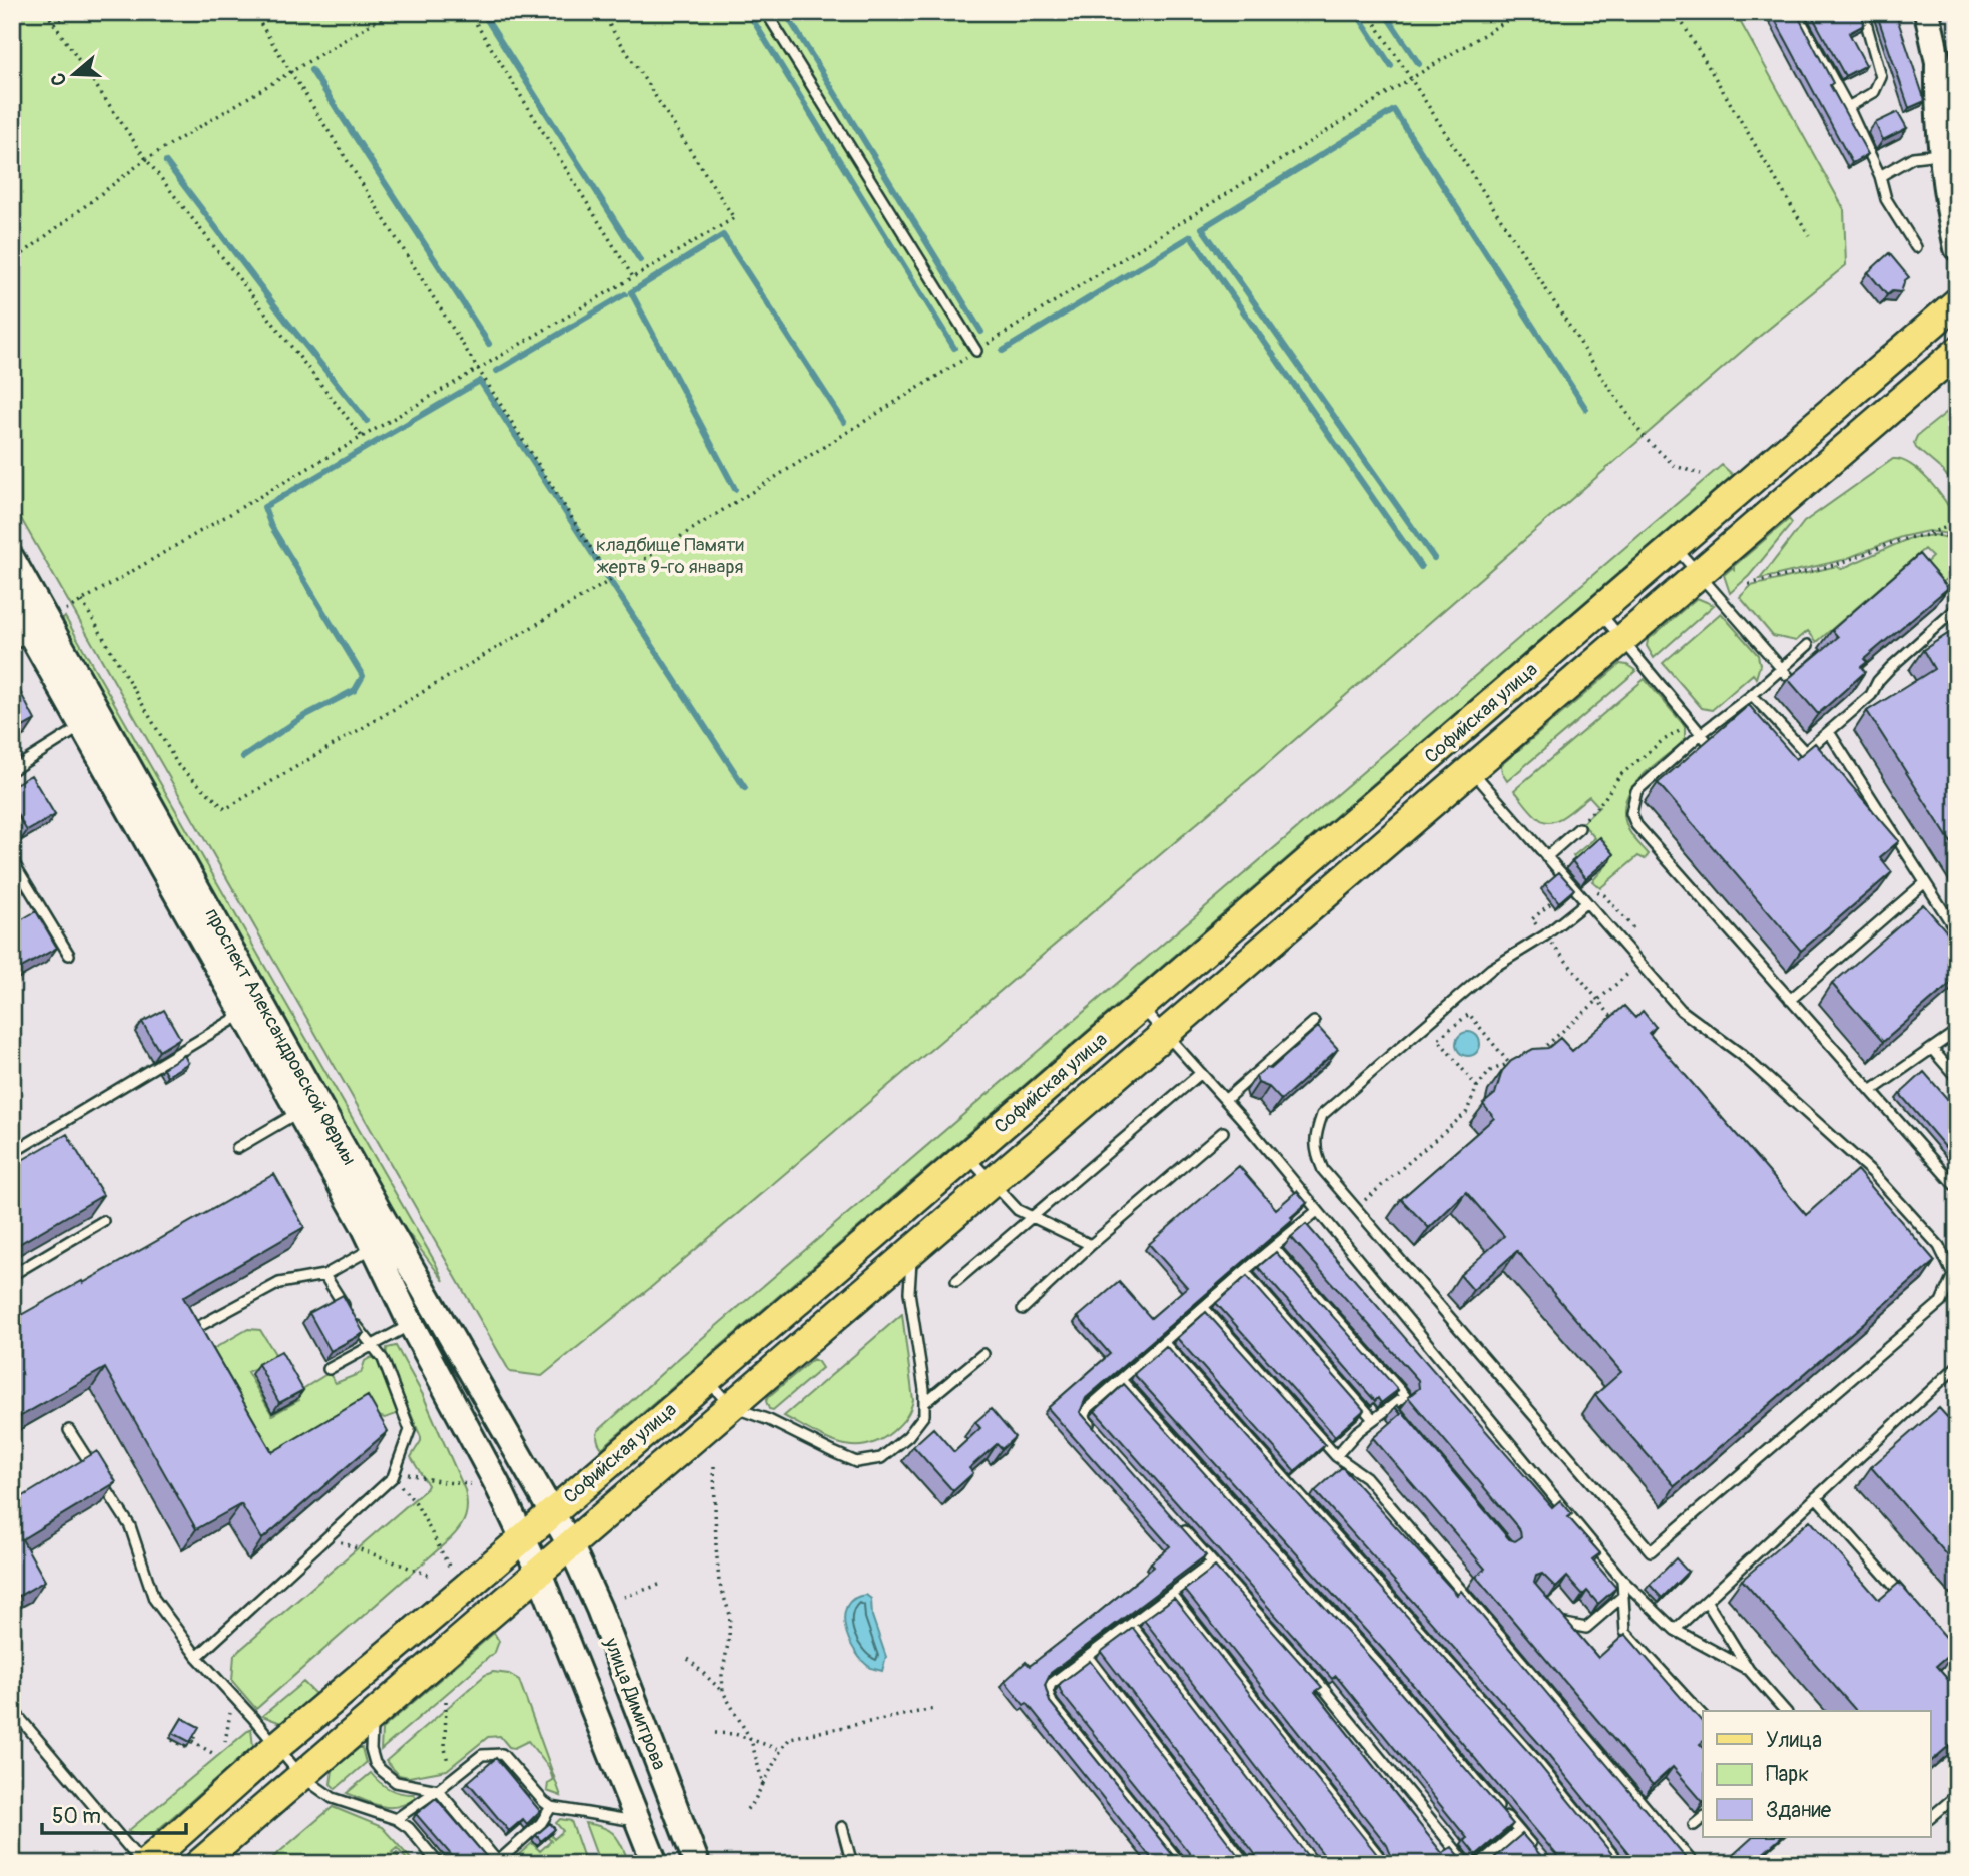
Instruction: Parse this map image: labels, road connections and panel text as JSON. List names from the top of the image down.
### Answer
{
  "streets": {
    "main road": ["Софийская улица", "проспект Александровской Фермы", "улица Димитрова"]
  },
  "crossings": [
    ["Софийская улица", "проспект Александровской Фермы"],
    ["Софийская улица", "улица Димитрова"],
    ["проспект Александровской Фермы", "улица Димитрова"]
  ],
  "parks": ["кладбище Памяти жертв 9-го января"],
  "legend": ["Улица", "Парк", "Здание"],
  "scale_bar": "50 m",
  "north": "left"
}
